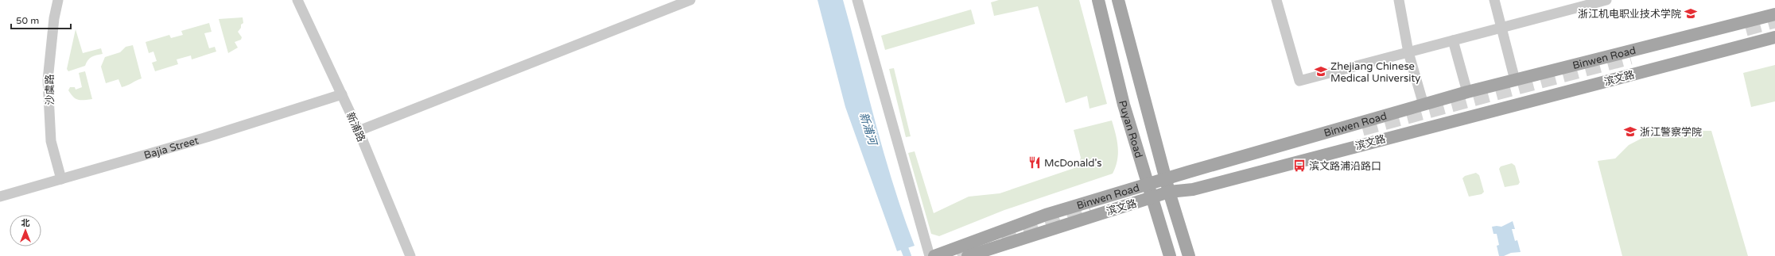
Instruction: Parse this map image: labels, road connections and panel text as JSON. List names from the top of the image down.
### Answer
{
  "streets": {
    "main road": ["Binwen Road", "滨文路", "Puyan Road"],
    "street": ["沙虞路", "新浦路", "Bajia Street"]
  },
  "crossings": [
    ["Binwen Road", "Puyan Road"],
    ["滨文路", "Puyan Road"],
    ["沙虞路", "Bajia Street"],
    ["新浦路", "Bajia Street"]
  ],
  "water": ["新浦河"],
  "places": {
    "school or university": ["浙江机电职业技术学院", "Zhejiang Chinese Medical University", "浙江警察学院"],
    "restaurant": ["McDonald's"],
    "bus stop": ["滨文路浦沿路口"]
  },
  "scale_bar": "50 m",
  "north": "top"
}
